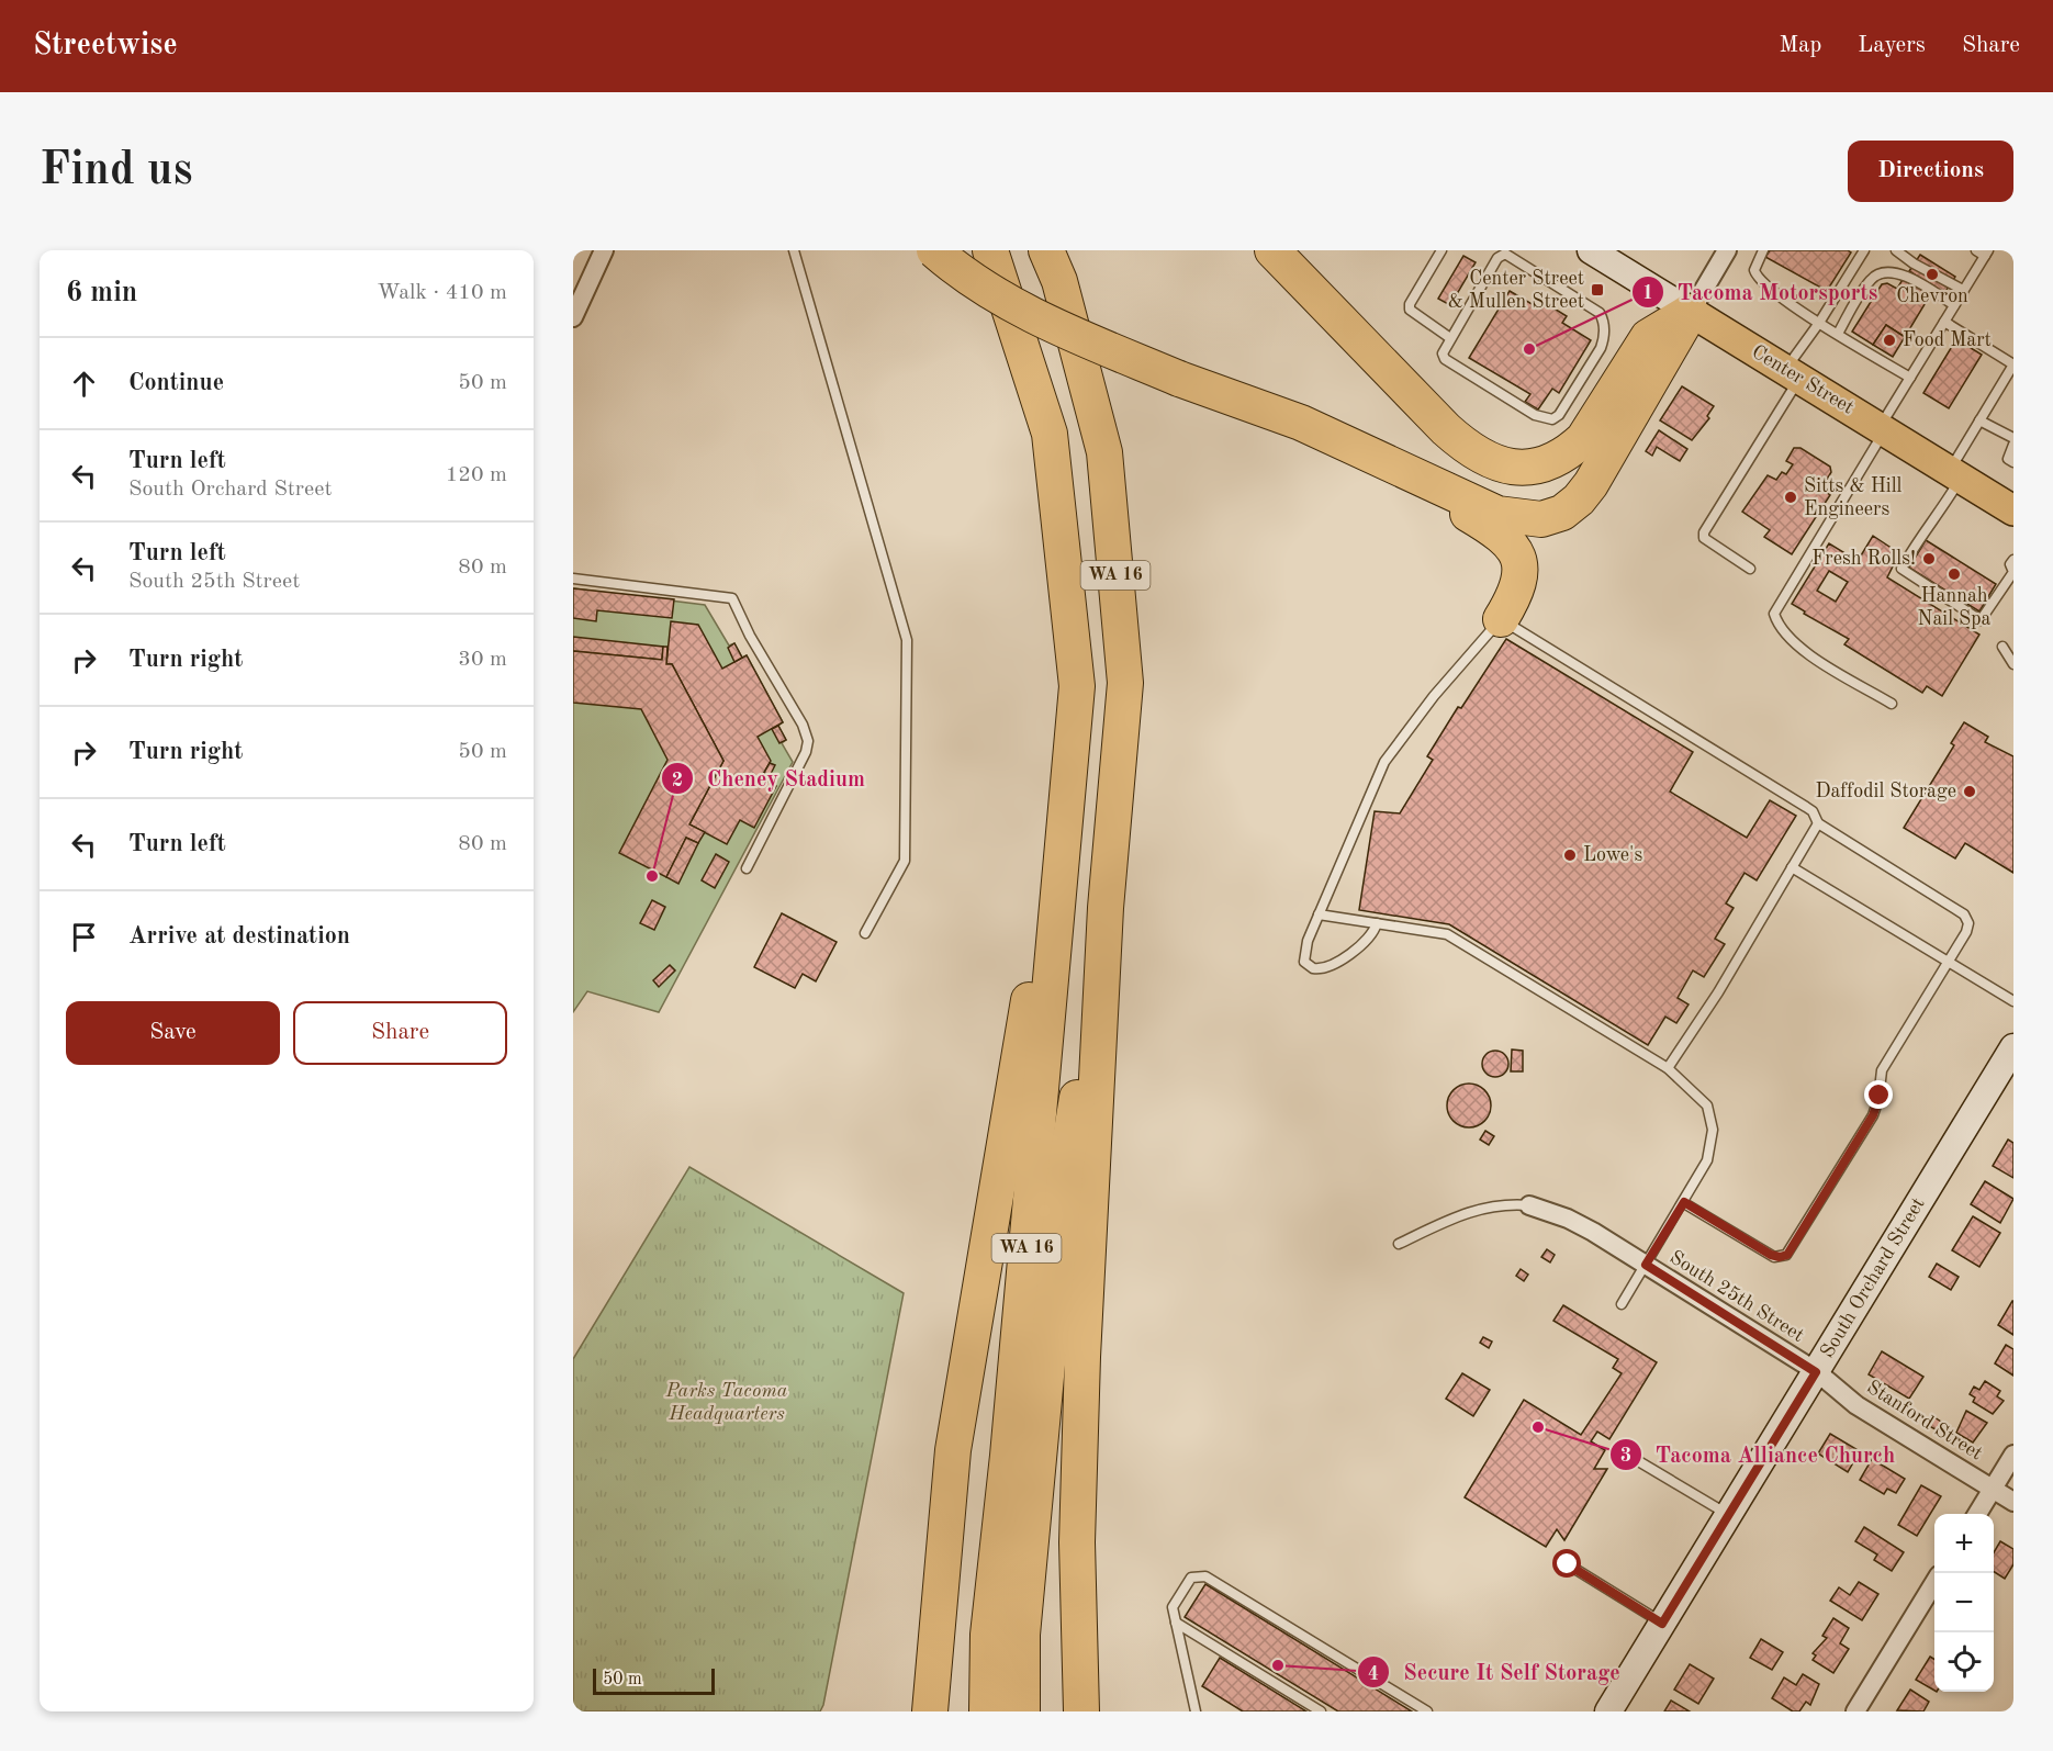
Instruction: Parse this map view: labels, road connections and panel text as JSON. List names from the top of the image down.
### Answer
{
  "streets": {
    "highway": ["WA 16"],
    "main road": ["Center Street", "South Orchard Street"],
    "street": ["South 25th Street", "Stanford Street"]
  },
  "crossings": [
    ["South Orchard Street", "South 25th Street"],
    ["South Orchard Street", "Stanford Street"],
    ["South 25th Street", "Stanford Street"]
  ],
  "parks": ["Parks Tacoma Headquarters"],
  "places": {
    "other": [
      "Chevron",
      "Food Mart",
      "Tacoma Motorsports",
      "Sitts & Hill Engineers",
      "Fresh Rolls!",
      "Hannah Nail Spa",
      "Daffodil Storage",
      "Lowe's",
      "Cheney Stadium",
      "Tacoma Alliance Church",
      "Secure It Self Storage"
    ],
    "transit": ["Center Street & Mullen Street"]
  },
  "scale_bar": "50 m",
  "page": {
    "header": "Streetwise",
    "nav": ["Map", "Layers", "Share"],
    "buttons": [
      "Directions",
      ["Save", "Share"]
    ],
    "title": "Find us",
    "heading": ["6 min", "Walk · 410 m"],
    "list": [
      ["Continue", "50 m"],
      ["Turn left", "South Orchard Street", "120 m"],
      ["Turn left", "South 25th Street", "80 m"],
      ["Turn right", "30 m"],
      ["Turn right", "50 m"],
      ["Turn left", "80 m"],
      "Arrive at destination"
    ],
    "map_buttons": ["+", "−"],
    "scale": "50 m"
  }
}
